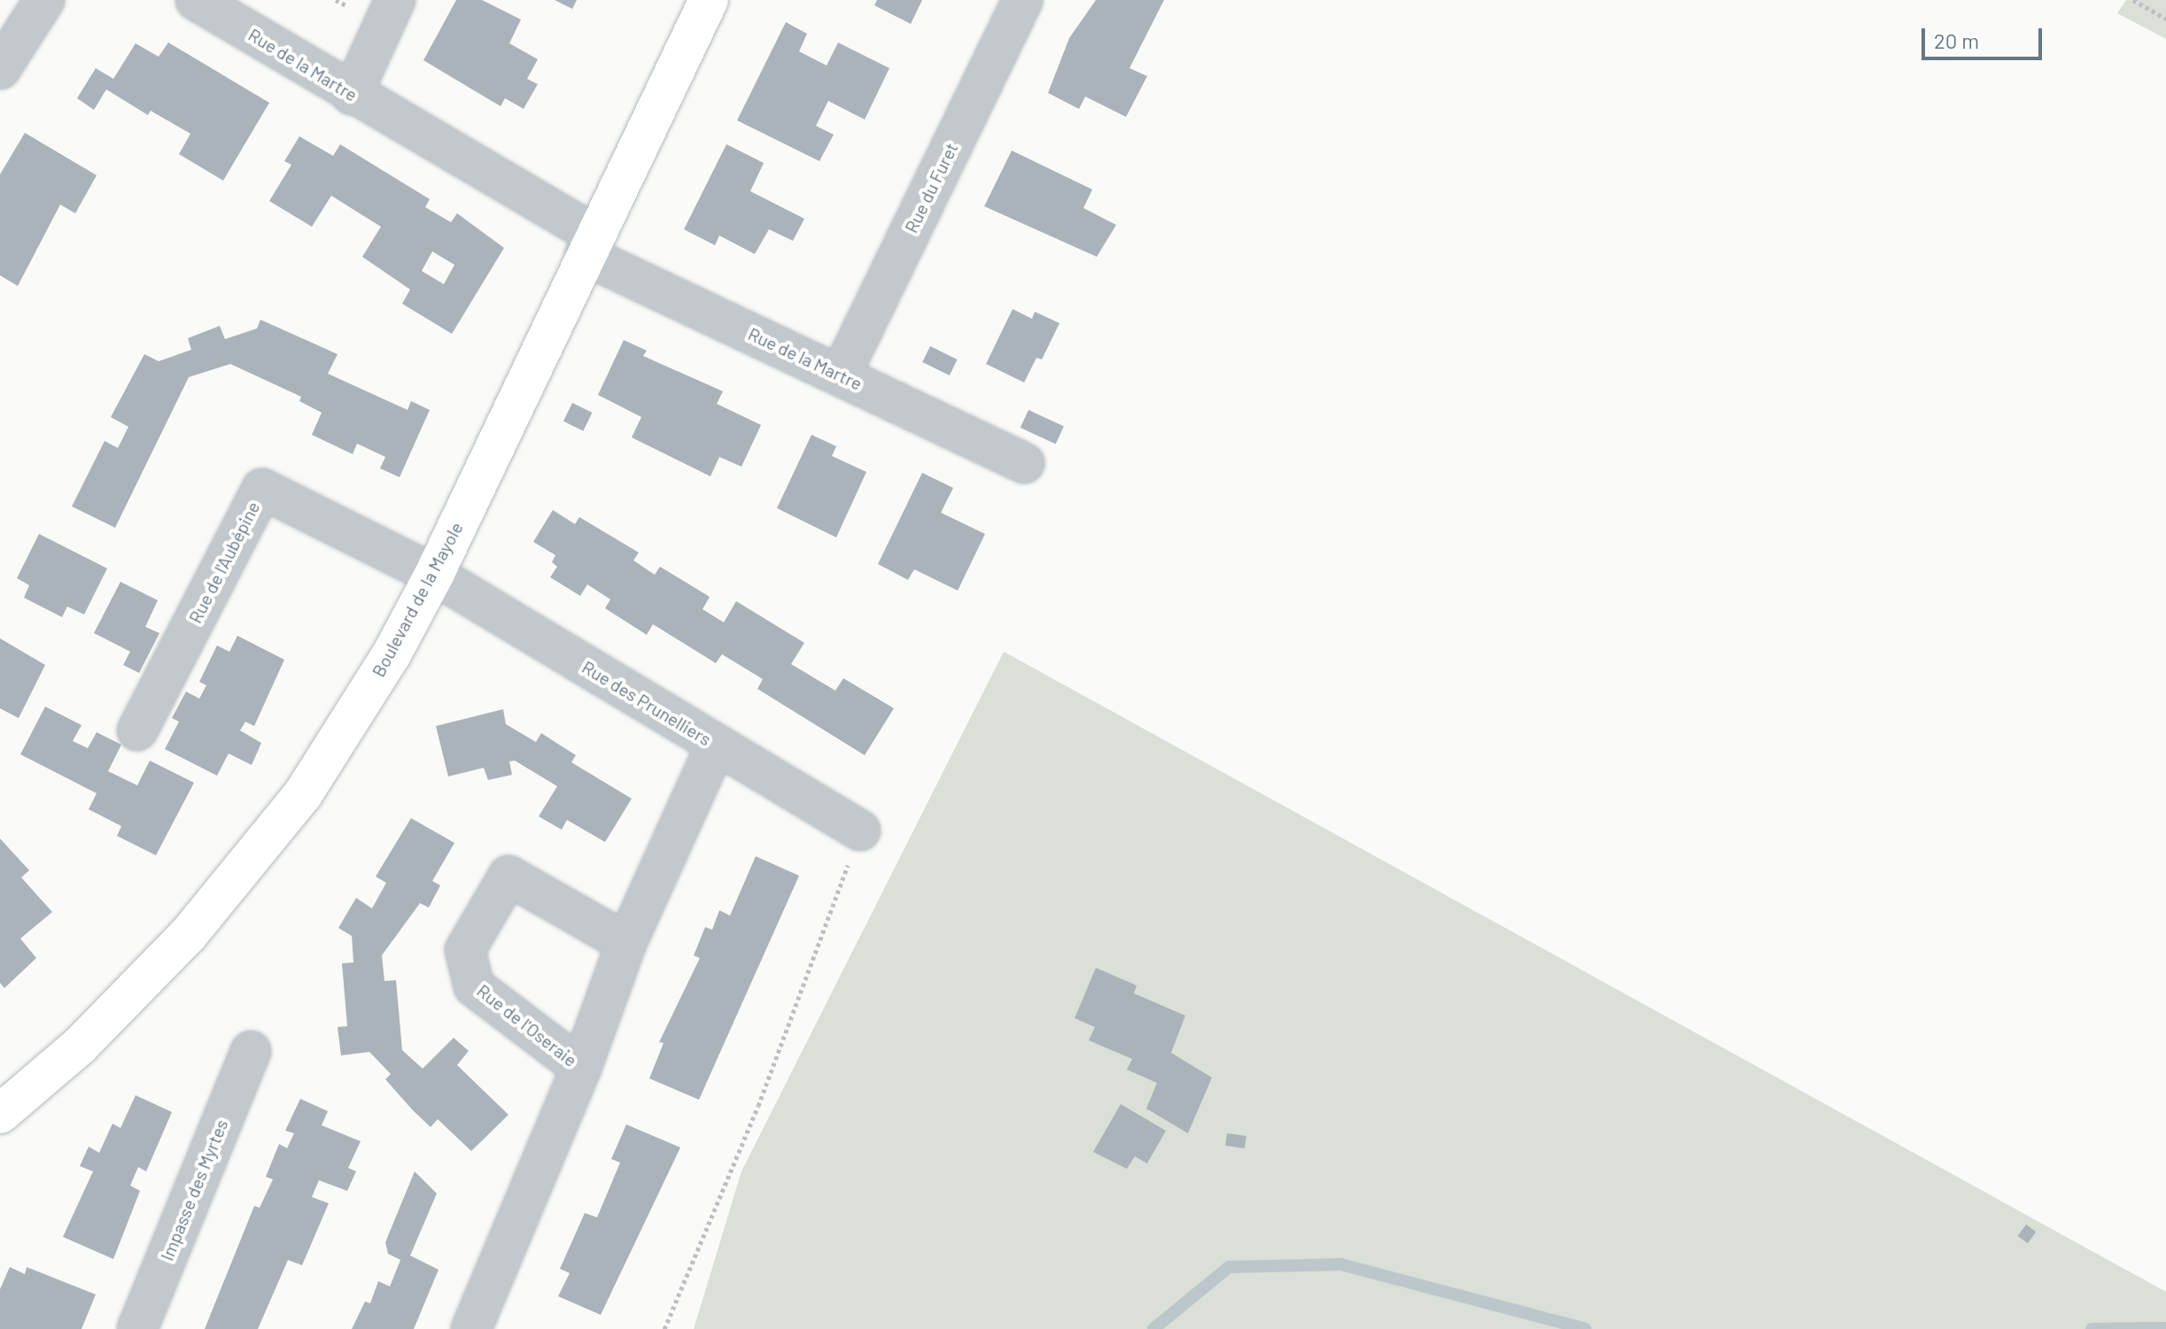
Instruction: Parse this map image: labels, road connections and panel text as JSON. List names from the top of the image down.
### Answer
{
  "streets": {
    "main road": ["Boulevard de la Mayole"],
    "street": [
      "Rue de la Martre",
      "Rue du Furet",
      "Rue de l'Aubépine",
      "Rue des Prunelliers",
      "Rue de l'Oseraie",
      "Impasse des Myrtes"
    ]
  },
  "crossings": [
    ["Rue de la Martre", "Rue du Furet"],
    ["Rue de la Martre", "Boulevard de la Mayole"],
    ["Rue de l'Aubépine", "Boulevard de la Mayole"],
    ["Rue de l'Aubépine", "Rue des Prunelliers"],
    ["Boulevard de la Mayole", "Rue des Prunelliers"],
    ["Rue des Prunelliers", "Rue de l'Oseraie"]
  ],
  "scale_bar": "20 m"
}
